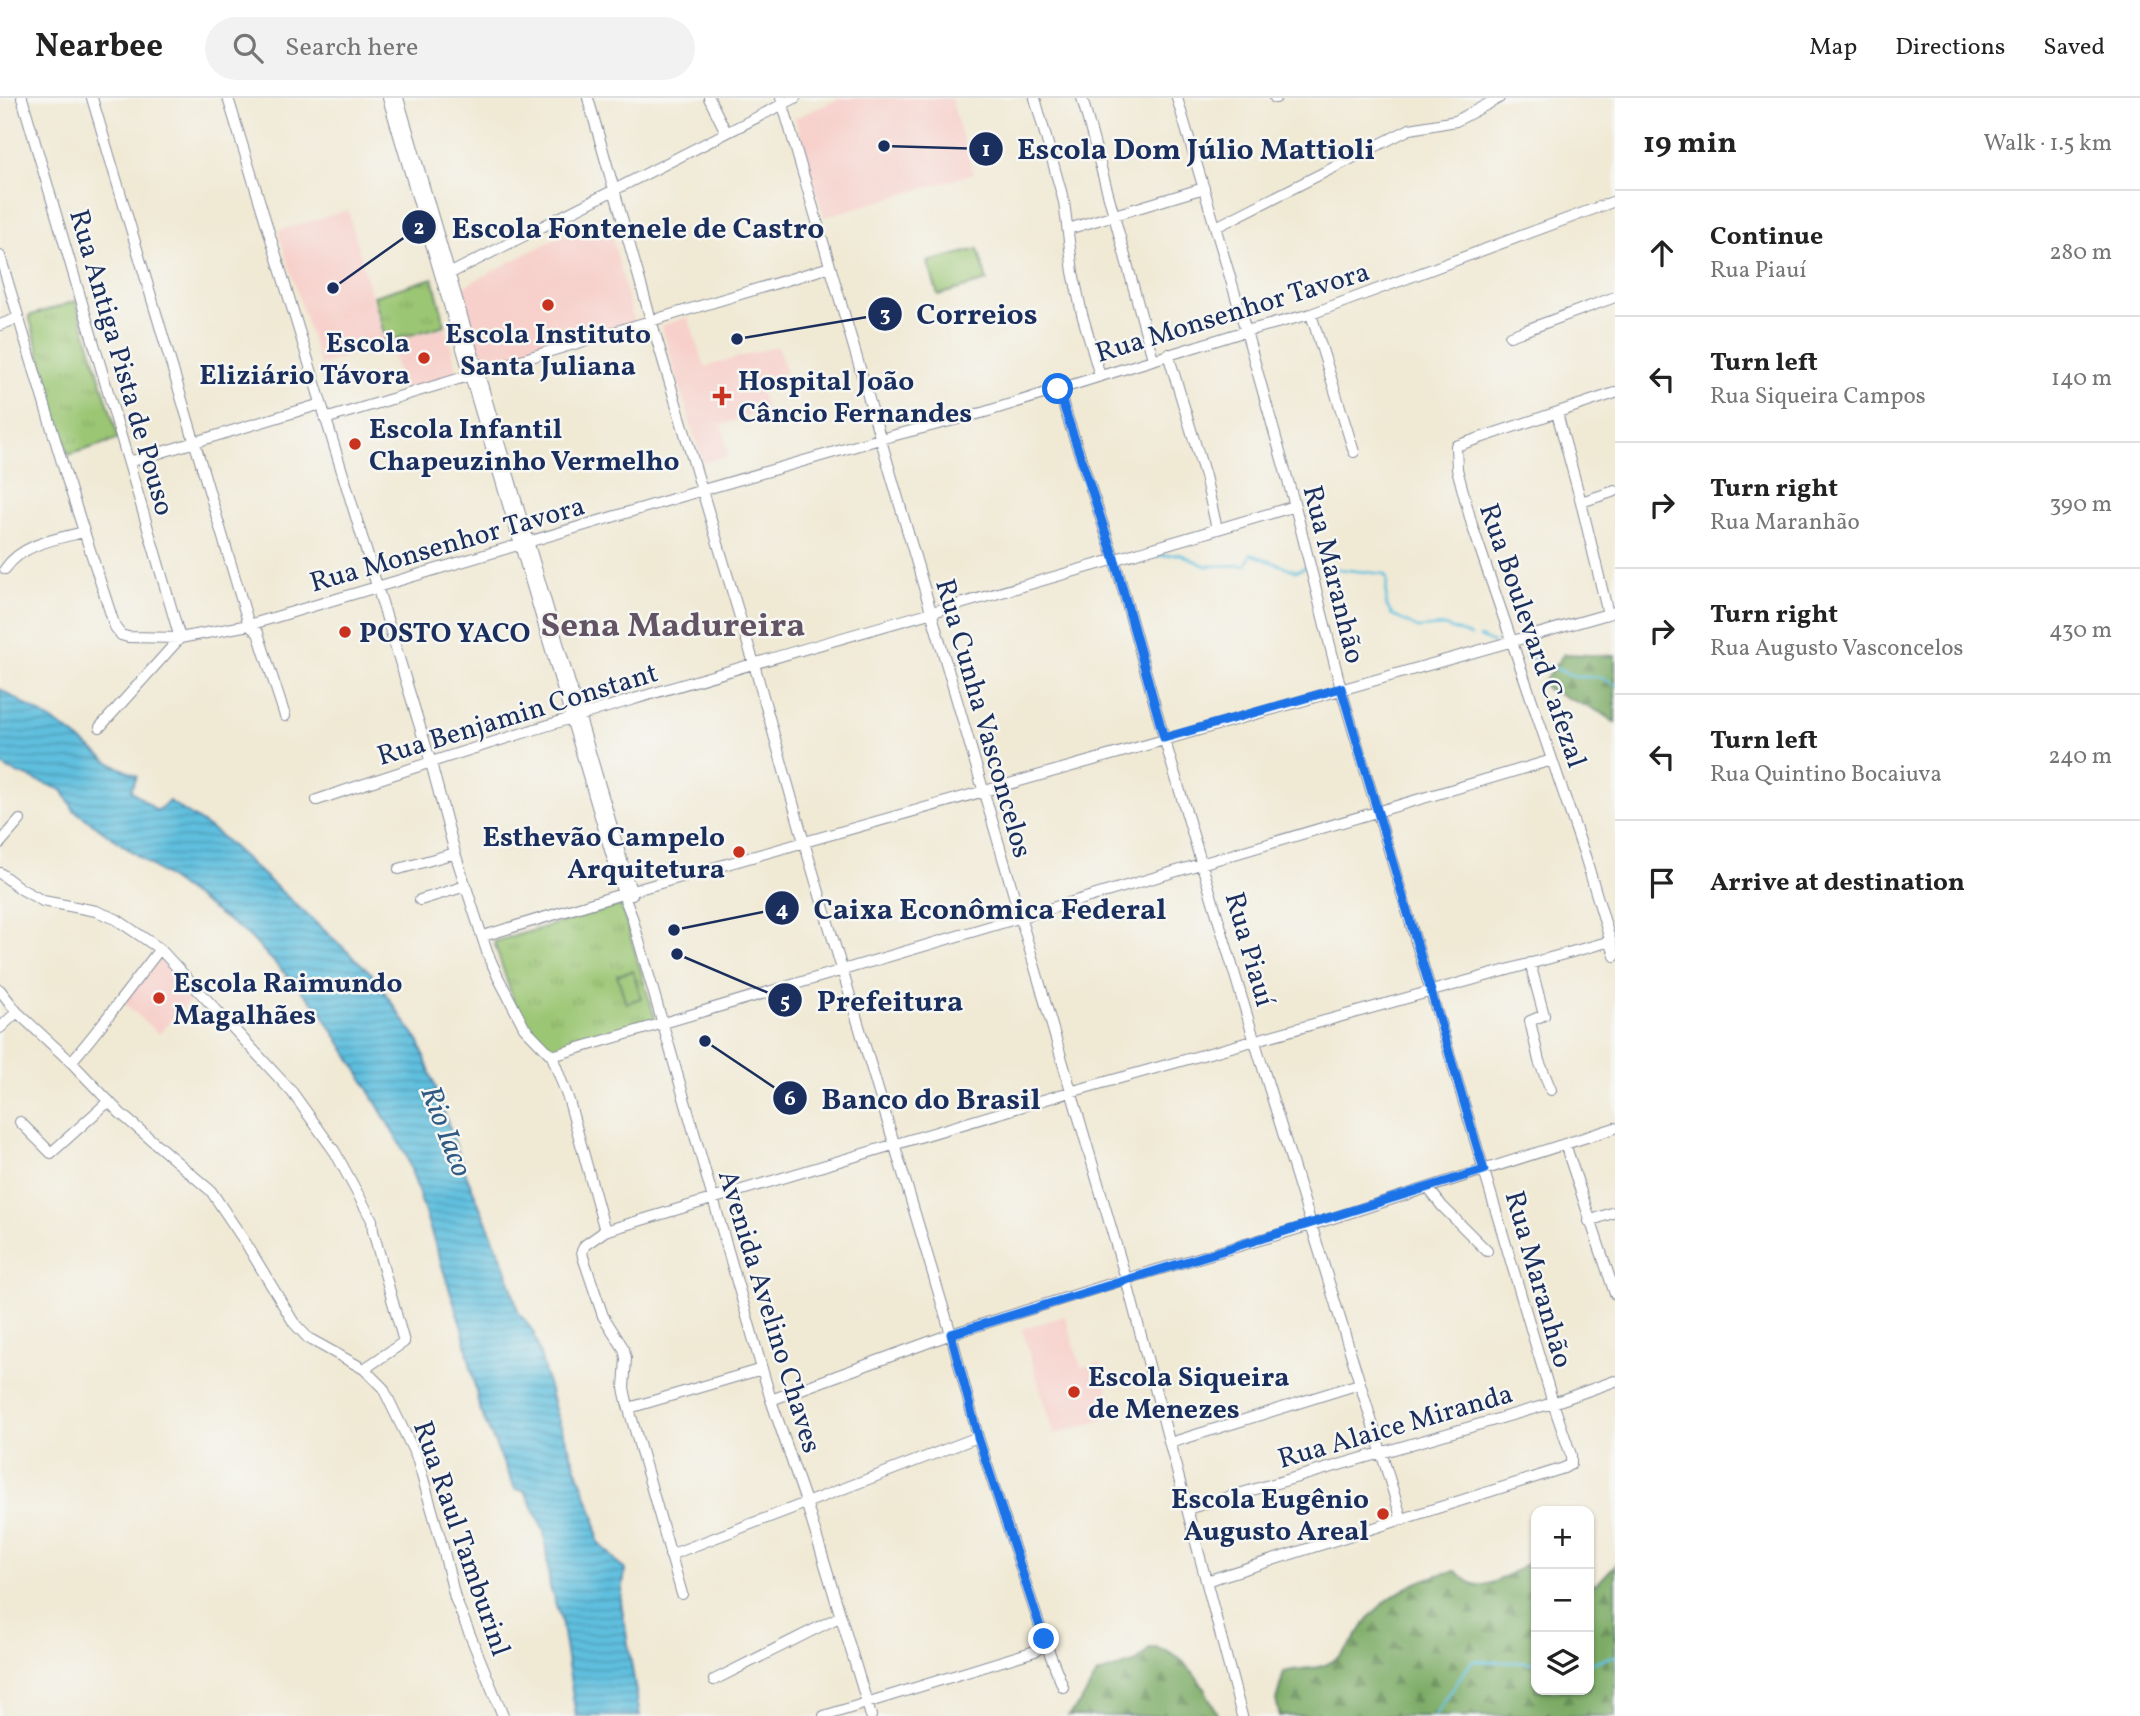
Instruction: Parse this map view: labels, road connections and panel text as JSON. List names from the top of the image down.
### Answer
{
  "streets": {
    "street": [
      "Rua Monsenhor Tavora",
      "Rua Antiga Pista de Pouso",
      "Rua Maranhão",
      "Rua Boulevard Cafezal",
      "Rua Benjamin Constant",
      "Rua Cunha Vasconcelos",
      "Rua Piauí",
      "Avenida Avelino Chaves",
      "Rua Alaice Miranda",
      "Rua Raul Tamburinl"
    ]
  },
  "crossings": [
    ["Rua Monsenhor Tavora", "Rua Antiga Pista de Pouso"],
    ["Rua Monsenhor Tavora", "Rua Maranhão"],
    ["Rua Monsenhor Tavora", "Rua Cunha Vasconcelos"],
    ["Rua Monsenhor Tavora", "Rua Piauí"],
    ["Rua Monsenhor Tavora", "Avenida Avelino Chaves"],
    ["Rua Maranhão", "Rua Benjamin Constant"],
    ["Rua Maranhão", "Rua Piauí"],
    ["Rua Maranhão", "Rua Alaice Miranda"],
    ["Rua Benjamin Constant", "Rua Cunha Vasconcelos"],
    ["Rua Benjamin Constant", "Rua Piauí"],
    ["Rua Benjamin Constant", "Avenida Avelino Chaves"],
    ["Rua Cunha Vasconcelos", "Rua Alaice Miranda"],
    ["Rua Piauí", "Rua Alaice Miranda"]
  ],
  "districts": ["Sena Madureira"],
  "water": ["Rio Iaco"],
  "places": {
    "other": [
      "Escola Dom Júlio Mattioli",
      "Escola Fontenele de Castro",
      "Escola Instituto Santa Juliana",
      "Correios",
      "Escola Eliziário Távora",
      "Escola Infantil Chapeuzinho Vermelho",
      "POSTO YACO",
      "Esthevão Campelo Arquitetura",
      "Caixa Econômica Federal",
      "Prefeitura",
      "Escola Raimundo Magalhães",
      "Banco do Brasil",
      "Escola Siqueira de Menezes",
      "Escola Eugênio Augusto Areal"
    ],
    "health": ["Hospital João Câncio Fernandes"]
  },
  "page": {
    "header": "Nearbee",
    "search": "Search here",
    "nav": ["Map", "Directions", "Saved"],
    "heading": ["19 min", "Walk · 1.5 km"],
    "list": [
      ["Continue", "Rua Piauí", "280 m"],
      ["Turn left", "Rua Siqueira Campos", "140 m"],
      ["Turn right", "Rua Maranhão", "390 m"],
      ["Turn right", "Rua Augusto Vasconcelos", "430 m"],
      ["Turn left", "Rua Quintino Bocaiuva", "240 m"],
      "Arrive at destination"
    ],
    "map_buttons": ["+", "−"]
  }
}
